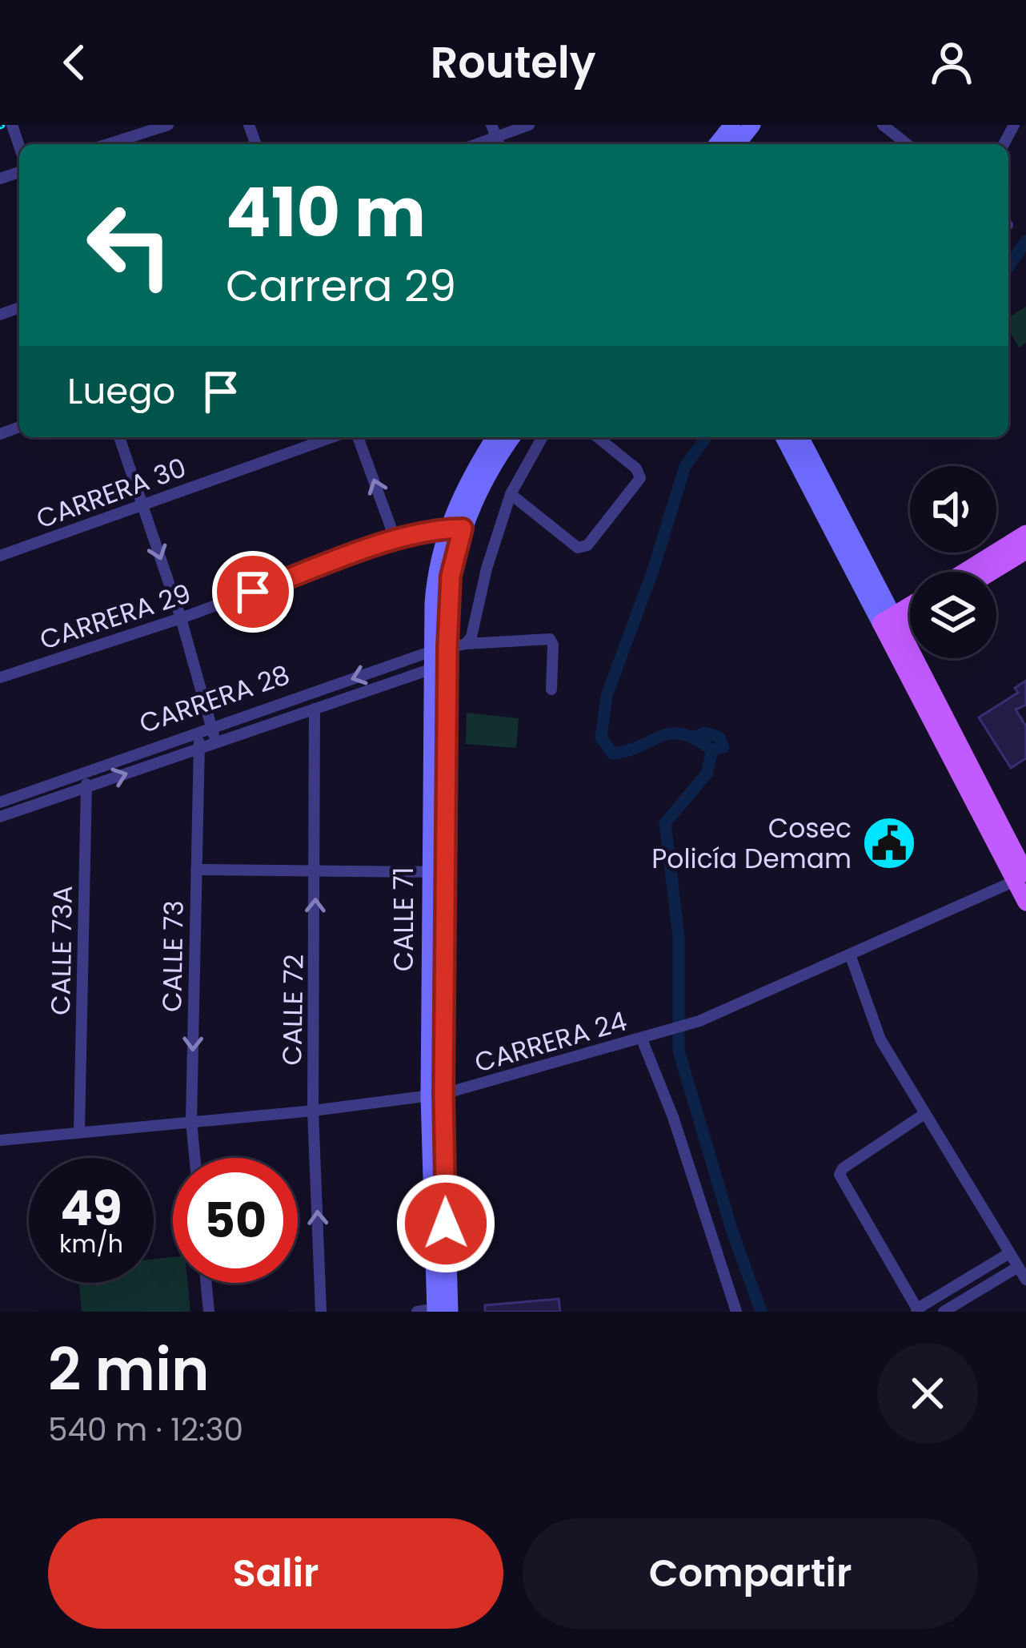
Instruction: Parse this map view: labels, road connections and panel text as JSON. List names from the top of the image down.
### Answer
{
  "streets": {
    "main road": ["CALLE 71"],
    "street": [
      "CARRERA 30",
      "CARRERA 29",
      "CARRERA 28",
      "CALLE 73A",
      "CALLE 73",
      "CALLE 72",
      "CARRERA 24"
    ]
  },
  "crossings": [
    ["CARRERA 29", "CALLE 71"],
    ["CARRERA 28", "CALLE 71"],
    ["CARRERA 28", "CALLE 73A"],
    ["CARRERA 28", "CALLE 73"],
    ["CARRERA 28", "CALLE 72"],
    ["CALLE 71", "CARRERA 24"],
    ["CALLE 73A", "CARRERA 24"],
    ["CALLE 73", "CARRERA 24"],
    ["CALLE 72", "CARRERA 24"]
  ],
  "one_way": ["CALLE 73", "CALLE 72"],
  "places": {
    "public building": ["Cosec Policía Demam"]
  },
  "page": {
    "header": "Routely",
    "turn": ["410 m", "Carrera 29"],
    "then": "Luego",
    "speed": "49 km/h",
    "limit": "50",
    "heading": ["2 min", "540 m · 12:30"],
    "buttons": ["Salir", "Compartir"]
  }
}
